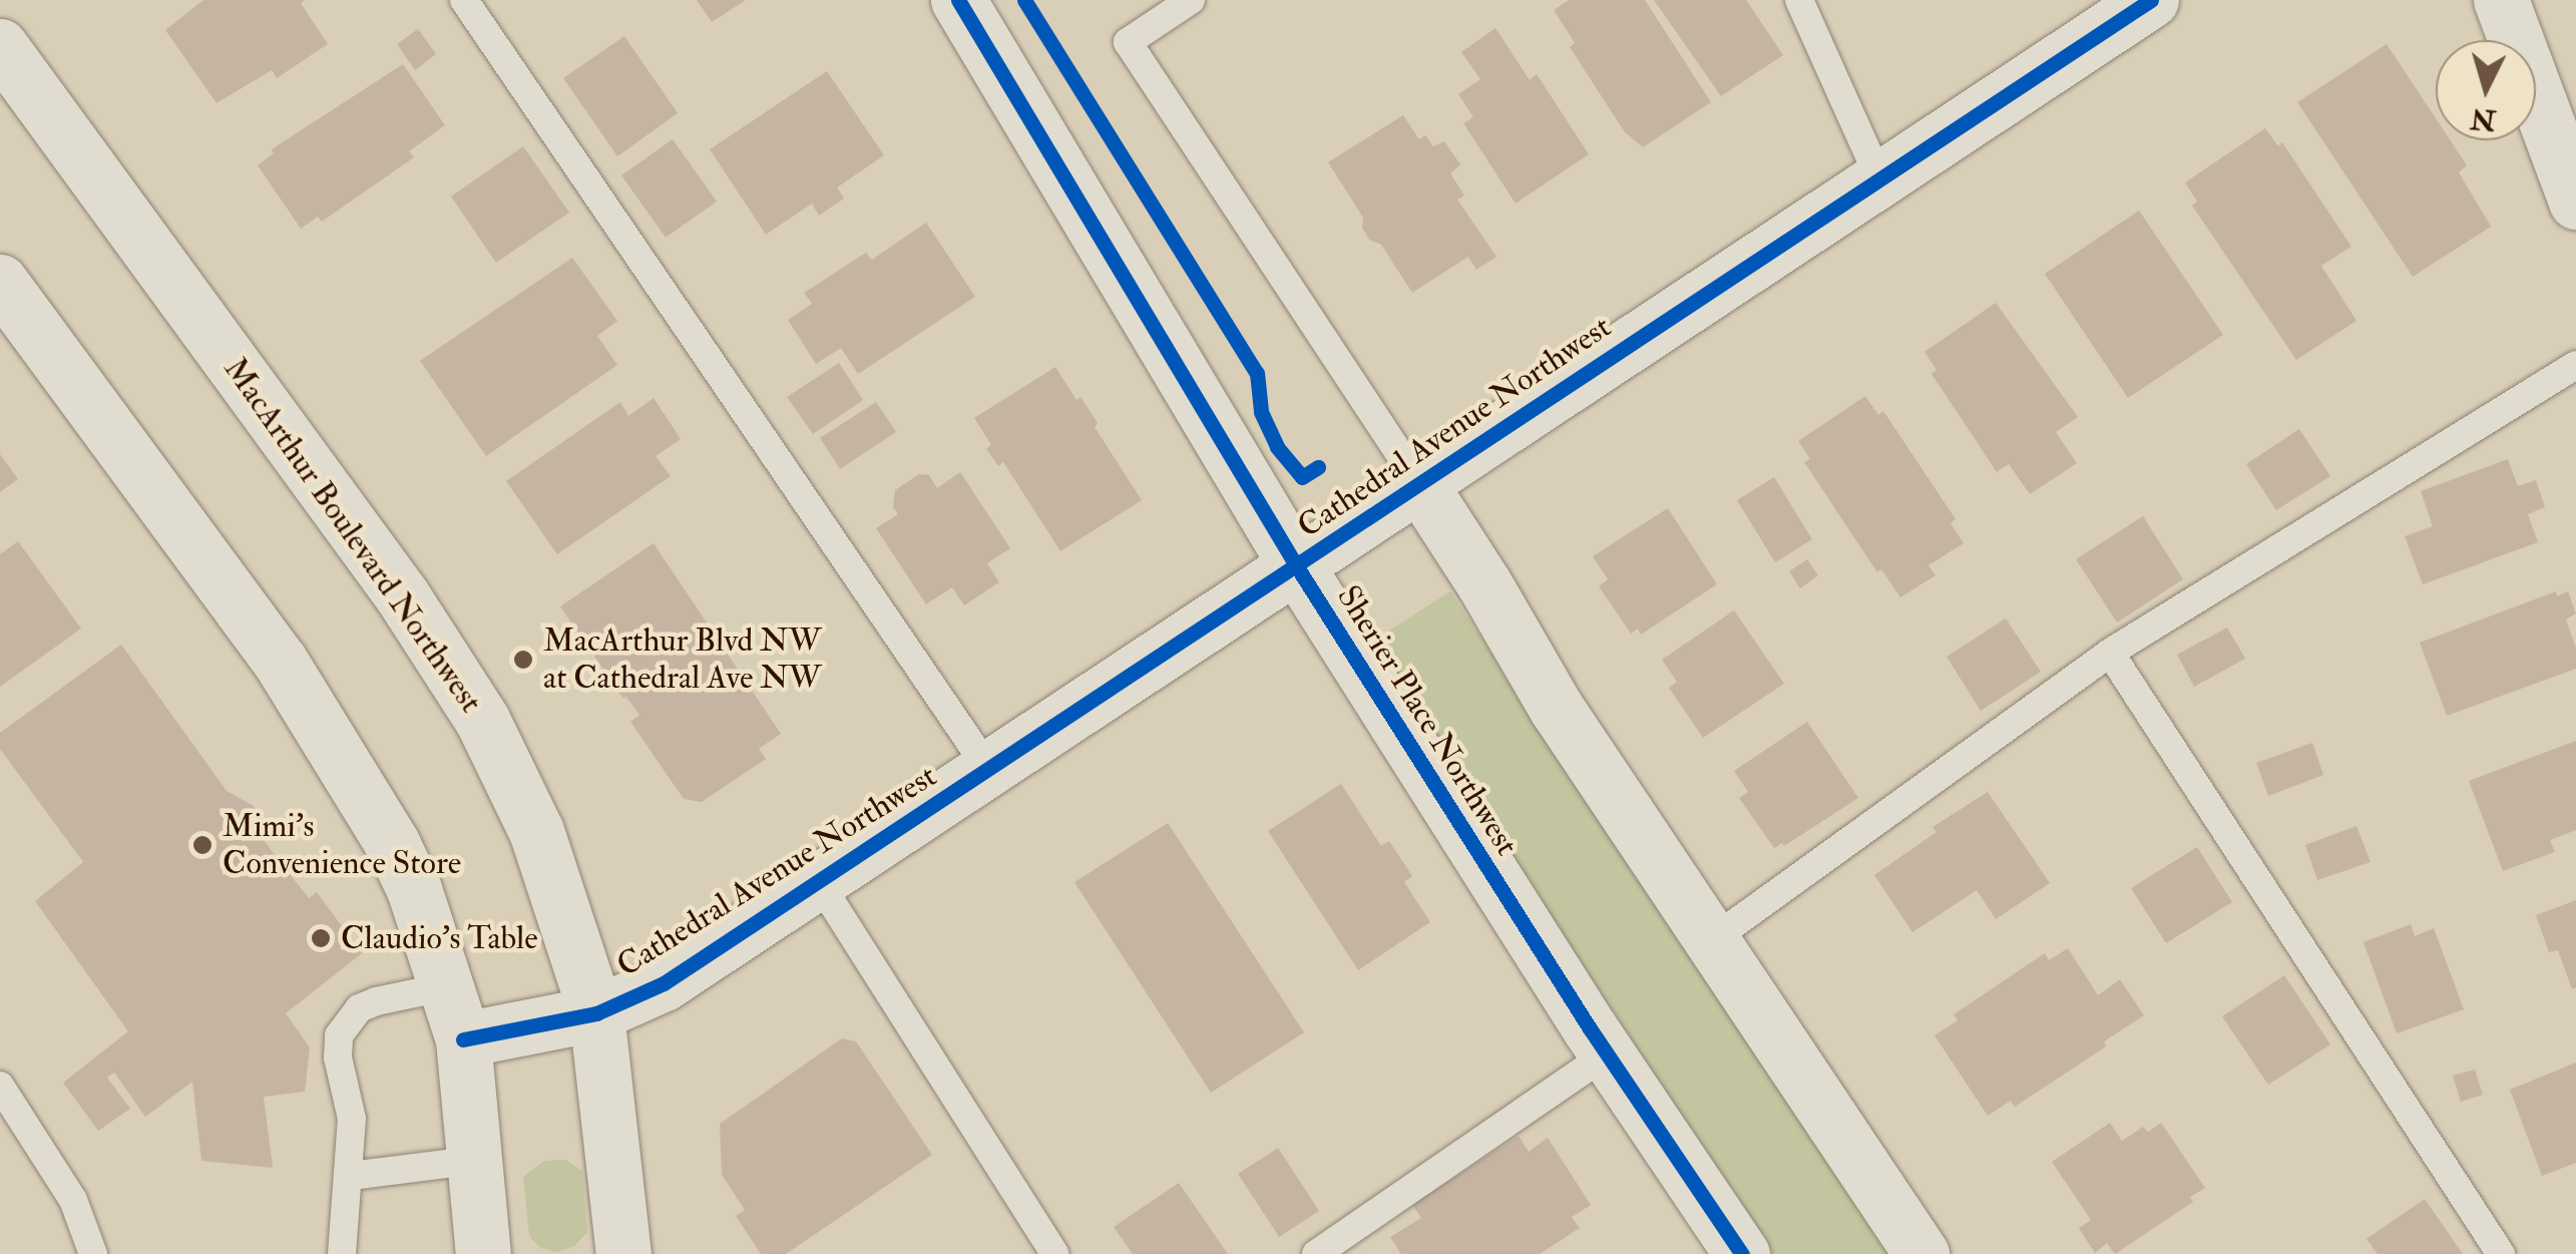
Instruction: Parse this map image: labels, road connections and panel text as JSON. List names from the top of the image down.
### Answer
{
  "streets": {
    "street": ["Cathedral Avenue Northwest", "MacArthur Boulevard Northwest", "Sherier Place Northwest"]
  },
  "crossings": [
    ["Cathedral Avenue Northwest", "MacArthur Boulevard Northwest"],
    ["Cathedral Avenue Northwest", "Sherier Place Northwest"]
  ],
  "places": ["MacArthur Blvd NW at Cathedral Ave NW", "Mimi's Convenience Store", "Claudio's Table"],
  "north": "bottom"
}
